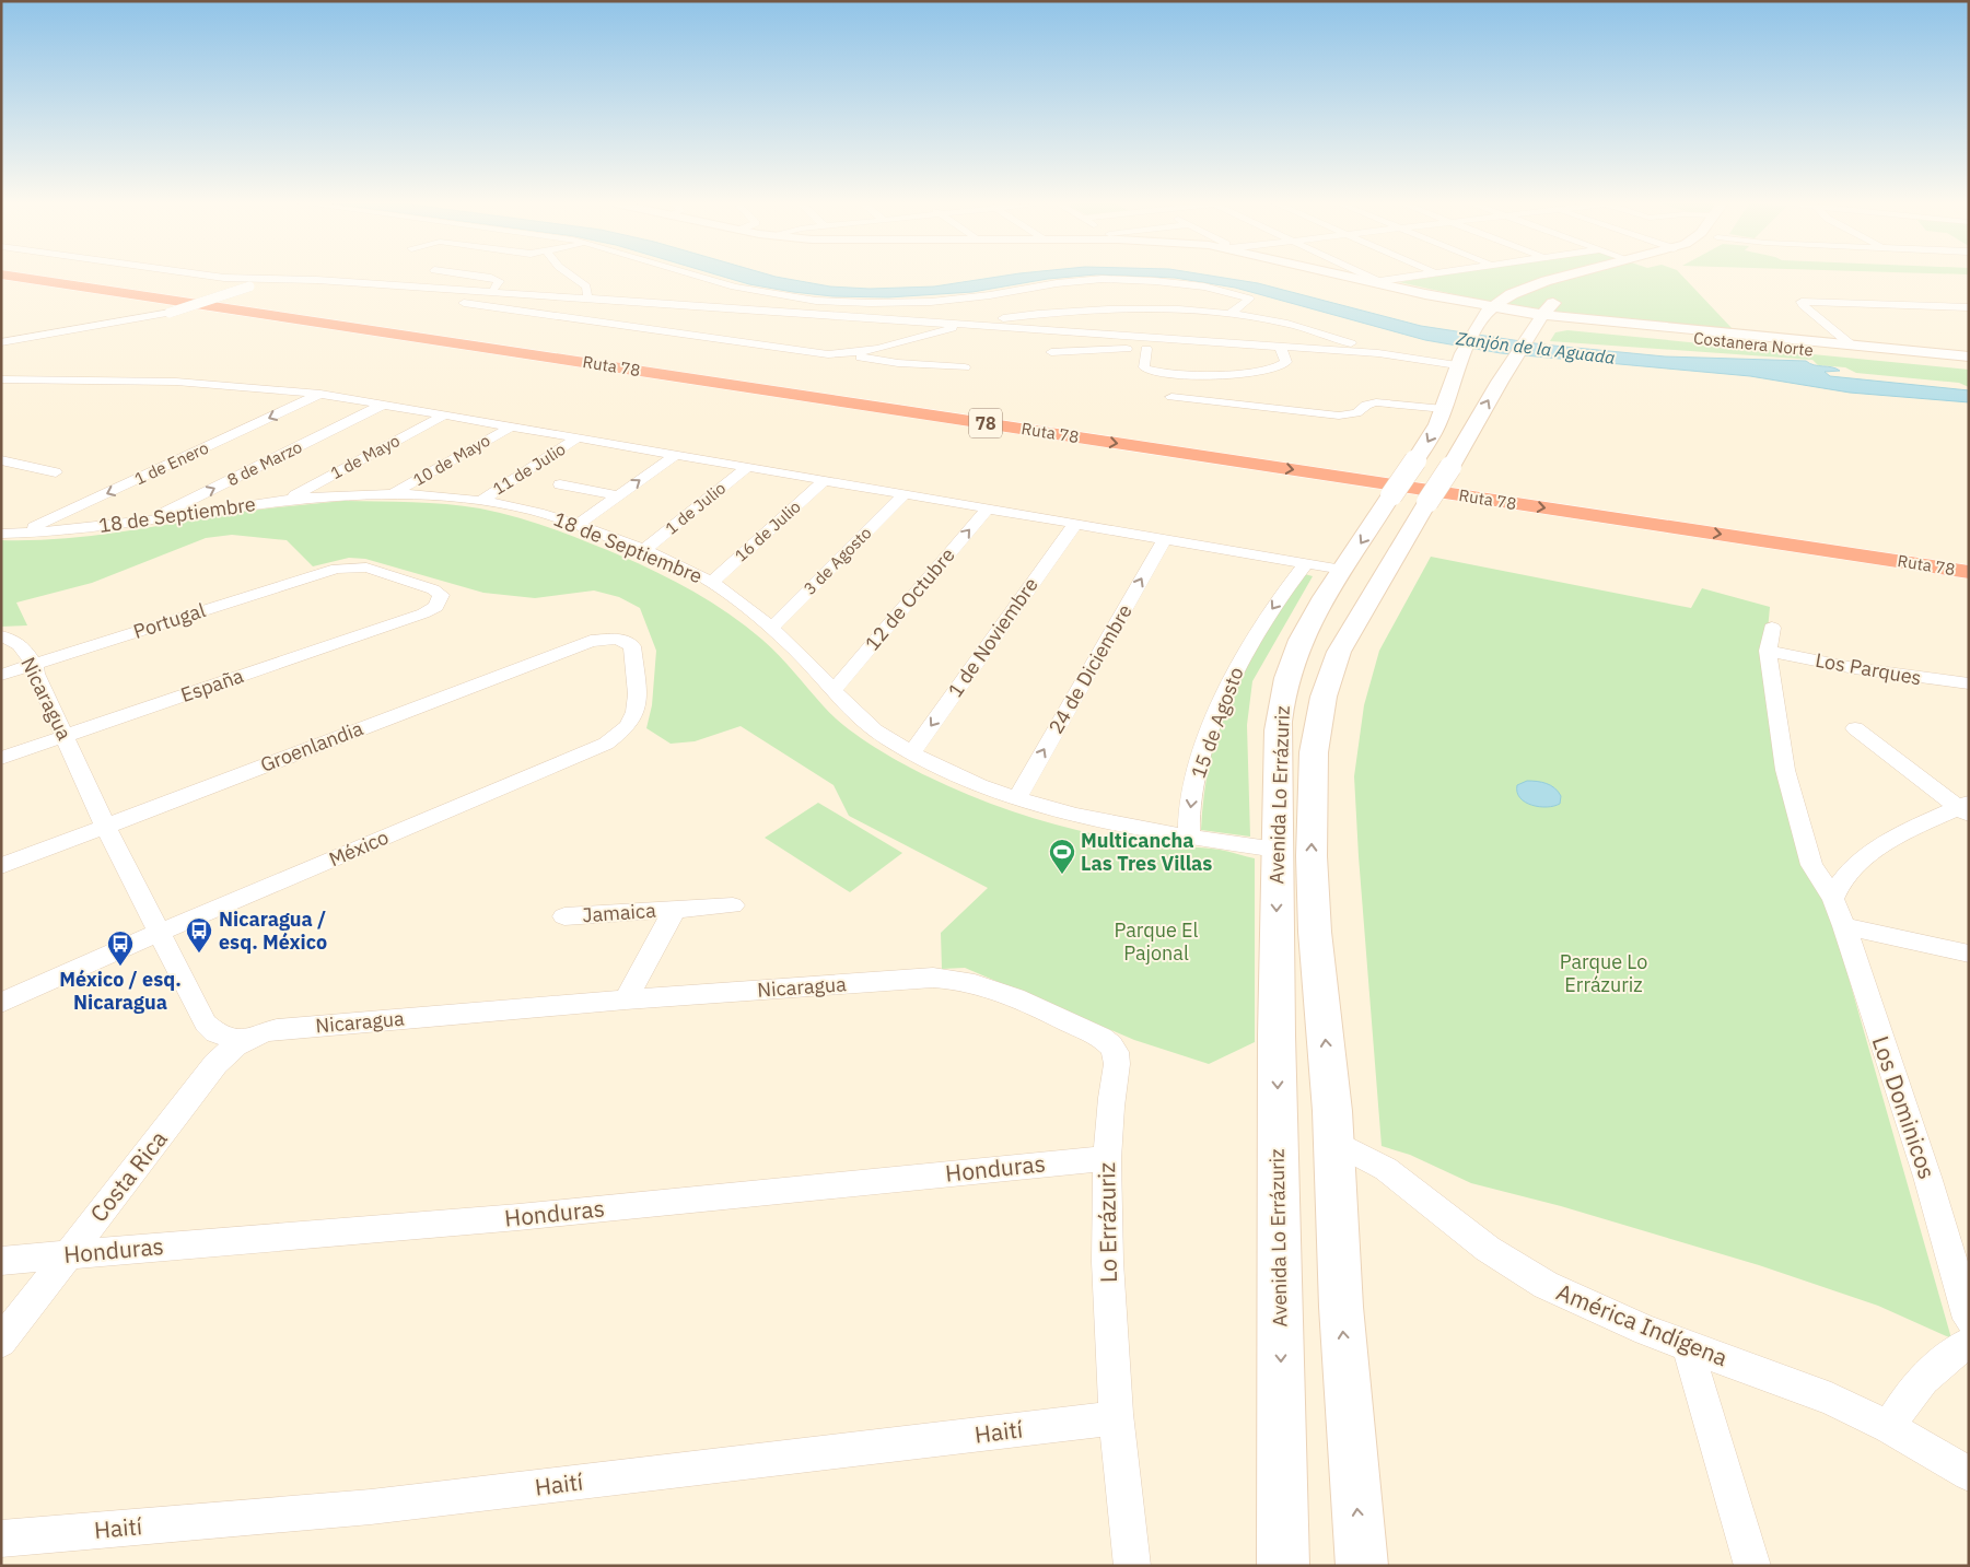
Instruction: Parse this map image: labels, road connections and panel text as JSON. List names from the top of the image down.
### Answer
{
  "streets": {
    "highway": ["Ruta 78", "78"],
    "main road": ["Costanera Norte", "Avenida Lo Errázuriz"],
    "street": [
      "1 de Mayo",
      "10 de Mayo",
      "1 de Enero",
      "8 de Marzo",
      "11 de Julio",
      "1 de Julio",
      "18 de Septiembre",
      "16 de Julio",
      "3 de Agosto",
      "12 de Octubre",
      "Portugal",
      "1 de Noviembre",
      "24 de Diciembre",
      "Los Parques",
      "España",
      "Nicaragua",
      "15 de Agosto",
      "Groenlandia",
      "México",
      "Jamaica",
      "Los Dominicos",
      "Honduras",
      "Costa Rica",
      "Lo Errázuriz",
      "América Indígena",
      "Haití"
    ]
  },
  "crossings": [
    ["Costanera Norte", "Avenida Lo Errázuriz"],
    ["1 de Mayo", "18 de Septiembre"],
    ["10 de Mayo", "18 de Septiembre"],
    ["1 de Enero", "18 de Septiembre"],
    ["8 de Marzo", "18 de Septiembre"],
    ["11 de Julio", "18 de Septiembre"],
    ["1 de Julio", "18 de Septiembre"],
    ["18 de Septiembre", "16 de Julio"],
    ["18 de Septiembre", "3 de Agosto"],
    ["18 de Septiembre", "12 de Octubre"],
    ["18 de Septiembre", "1 de Noviembre"],
    ["18 de Septiembre", "24 de Diciembre"],
    ["18 de Septiembre", "15 de Agosto"],
    ["18 de Septiembre", "Avenida Lo Errázuriz"],
    ["Portugal", "España"],
    ["Portugal", "Nicaragua"],
    ["Los Parques", "Los Dominicos"],
    ["España", "Nicaragua"],
    ["Nicaragua", "Groenlandia"],
    ["Nicaragua", "México"],
    ["Nicaragua", "Jamaica"],
    ["Nicaragua", "Costa Rica"],
    ["Nicaragua", "Lo Errázuriz"],
    ["Groenlandia", "México"],
    ["Avenida Lo Errázuriz", "América Indígena"],
    ["Honduras", "Costa Rica"],
    ["Honduras", "Lo Errázuriz"],
    ["Lo Errázuriz", "Haití"]
  ],
  "one_way": [
    "12 de Octubre",
    "1 de Noviembre",
    "24 de Diciembre",
    "15 de Agosto"
  ],
  "water": ["Zanjón de la Aguada"],
  "parks": ["Parque El Pajonal", "Parque Lo Errázuriz"],
  "places": {
    "sports": ["Multicancha Las Tres Villas"],
    "bus stop": ["Nicaragua / esq. México", "México / esq. Nicaragua"]
  }
}
